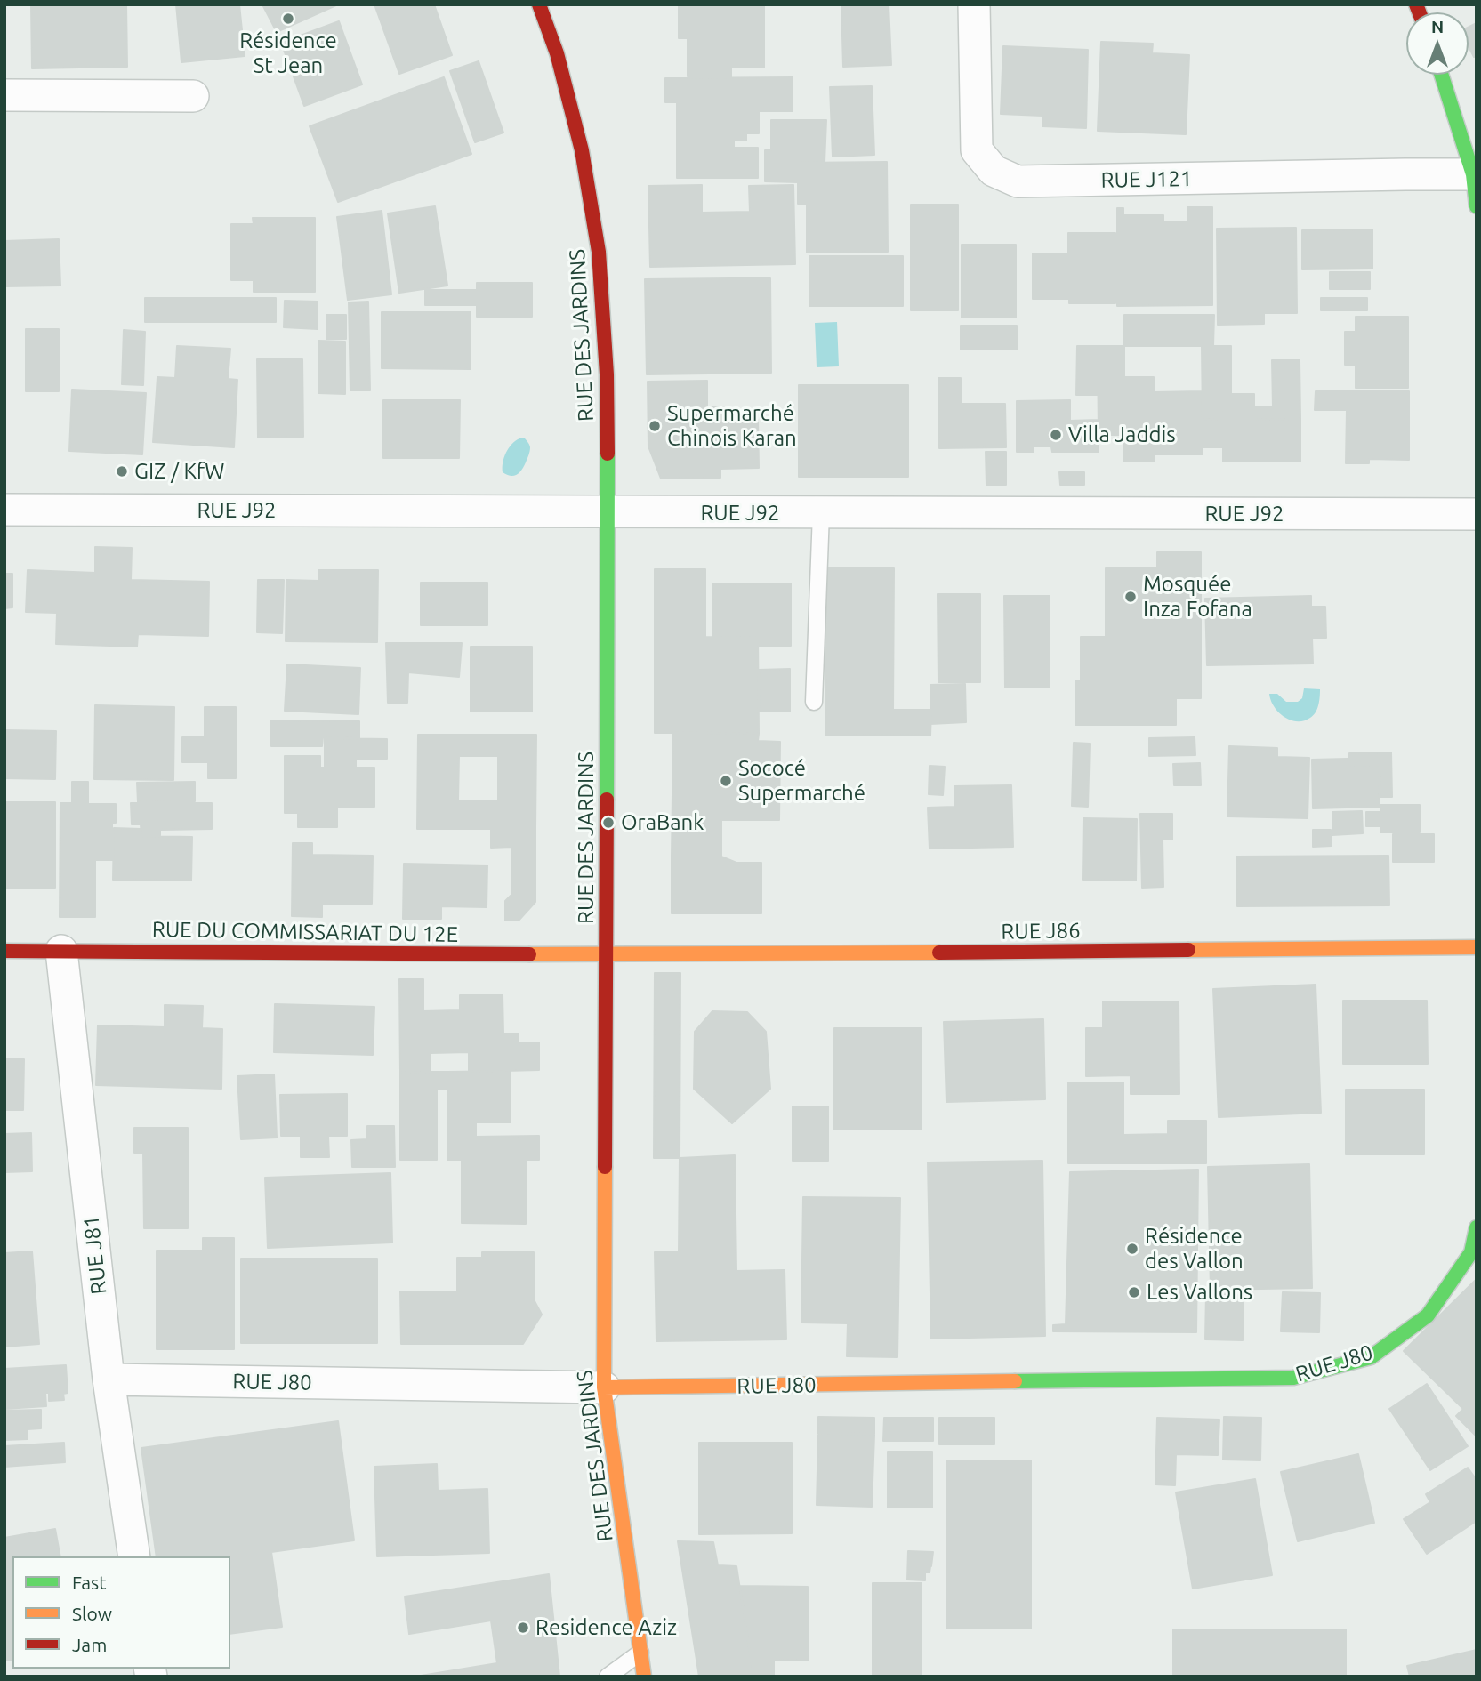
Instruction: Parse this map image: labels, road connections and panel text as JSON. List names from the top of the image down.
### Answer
{
  "streets": {
    "street": [
      "RUE J121",
      "RUE DES JARDINS",
      "RUE J92",
      "RUE J86",
      "RUE DU COMMISSARIAT DU 12E",
      "RUE J81",
      "RUE J80"
    ]
  },
  "crossings": [
    ["RUE DES JARDINS", "RUE J92"],
    ["RUE DES JARDINS", "RUE J86"],
    ["RUE DES JARDINS", "RUE DU COMMISSARIAT DU 12E"],
    ["RUE DES JARDINS", "RUE J80"],
    ["RUE J86", "RUE DU COMMISSARIAT DU 12E"],
    ["RUE DU COMMISSARIAT DU 12E", "RUE J81"],
    ["RUE J81", "RUE J80"]
  ],
  "places": [
    "Résidence St Jean",
    "Supermarché Chinois Karan",
    "Villa Jaddis",
    "GIZ / KfW",
    "Mosquée Inza Fofana",
    "Sococé Supermarché",
    "OraBank",
    "Résidence des Vallon",
    "Les Vallons",
    "Residence Aziz"
  ],
  "legend": ["Fast", "Slow", "Jam"],
  "north": "top"
}
